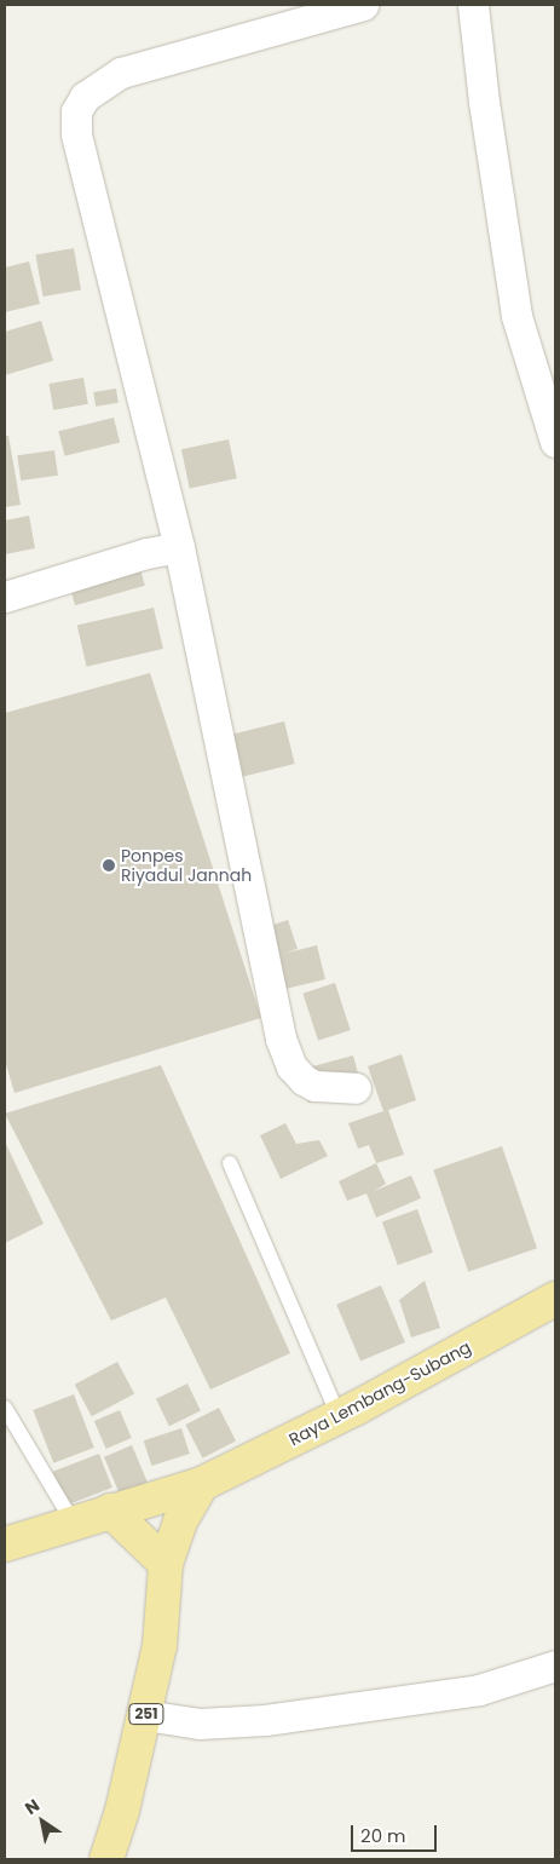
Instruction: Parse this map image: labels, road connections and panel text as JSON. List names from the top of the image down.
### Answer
{
  "streets": {
    "main road": ["Raya Lembang-Subang", "251"]
  },
  "places": ["Ponpes Riyadul Jannah"],
  "scale_bar": "20 m",
  "north": "top left"
}
